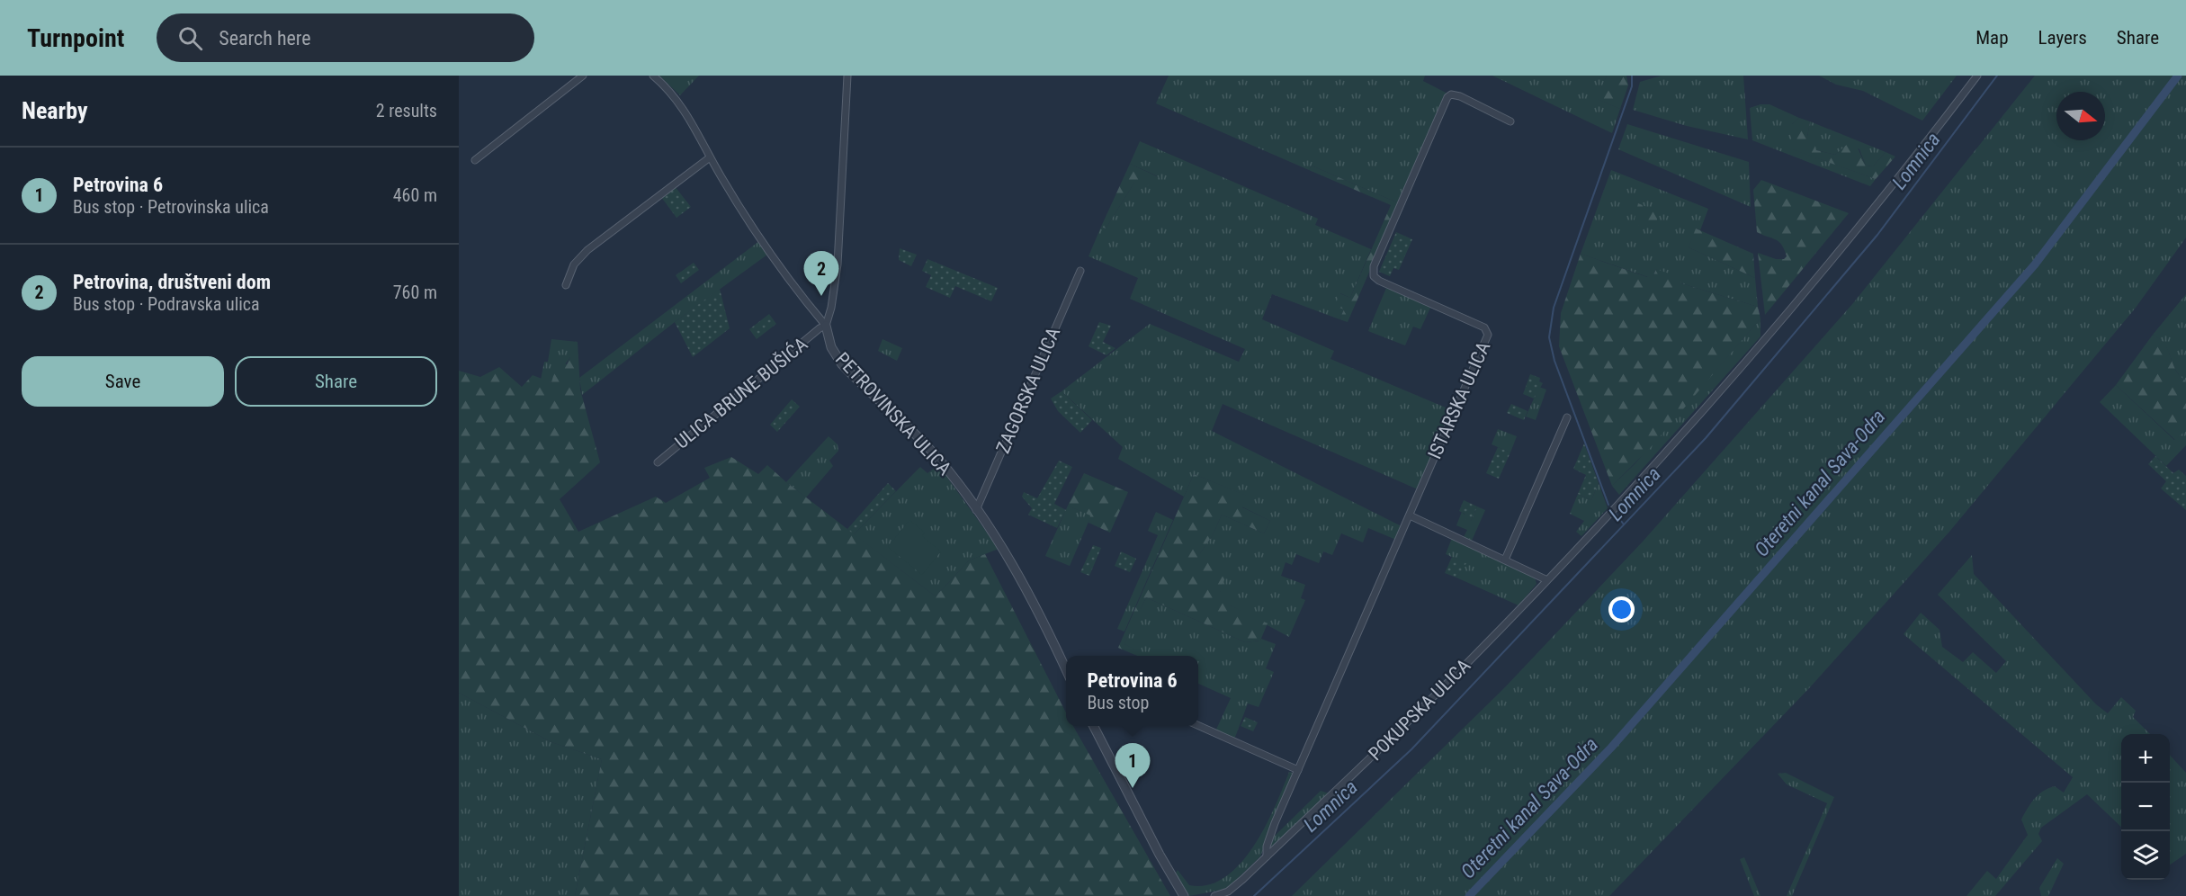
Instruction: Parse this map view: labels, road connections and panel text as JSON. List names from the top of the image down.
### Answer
{
  "streets": {
    "street": [
      "ZAGORSKA ULICA",
      "ULICA BRUNE BUŠIĆA",
      "ISTARSKA ULICA",
      "PETROVINSKA ULICA",
      "POKUPSKA ULICA"
    ]
  },
  "crossings": [
    ["ZAGORSKA ULICA", "PETROVINSKA ULICA"],
    ["ULICA BRUNE BUŠIĆA", "PETROVINSKA ULICA"],
    ["ISTARSKA ULICA", "POKUPSKA ULICA"]
  ],
  "water": ["Lomnica", "Oteretni kanal Sava-Odra"],
  "north": "right",
  "page": {
    "header": "Turnpoint",
    "search": "Search here",
    "nav": ["Map", "Layers", "Share"],
    "heading": ["Nearby", "2 results"],
    "list": [
      {
        "mark": "1",
        "name": "Petrovina 6",
        "note": "Bus stop · Petrovinska ulica",
        "value": "460 m"
      },
      {
        "mark": "2",
        "name": "Petrovina, društveni dom",
        "note": "Bus stop · Podravska ulica",
        "value": "760 m"
      }
    ],
    "pins": ["2", "1"],
    "buttons": ["Save", "Share"],
    "popup": ["Petrovina 6", "Bus stop"],
    "map_buttons": ["+", "−"]
  }
}
